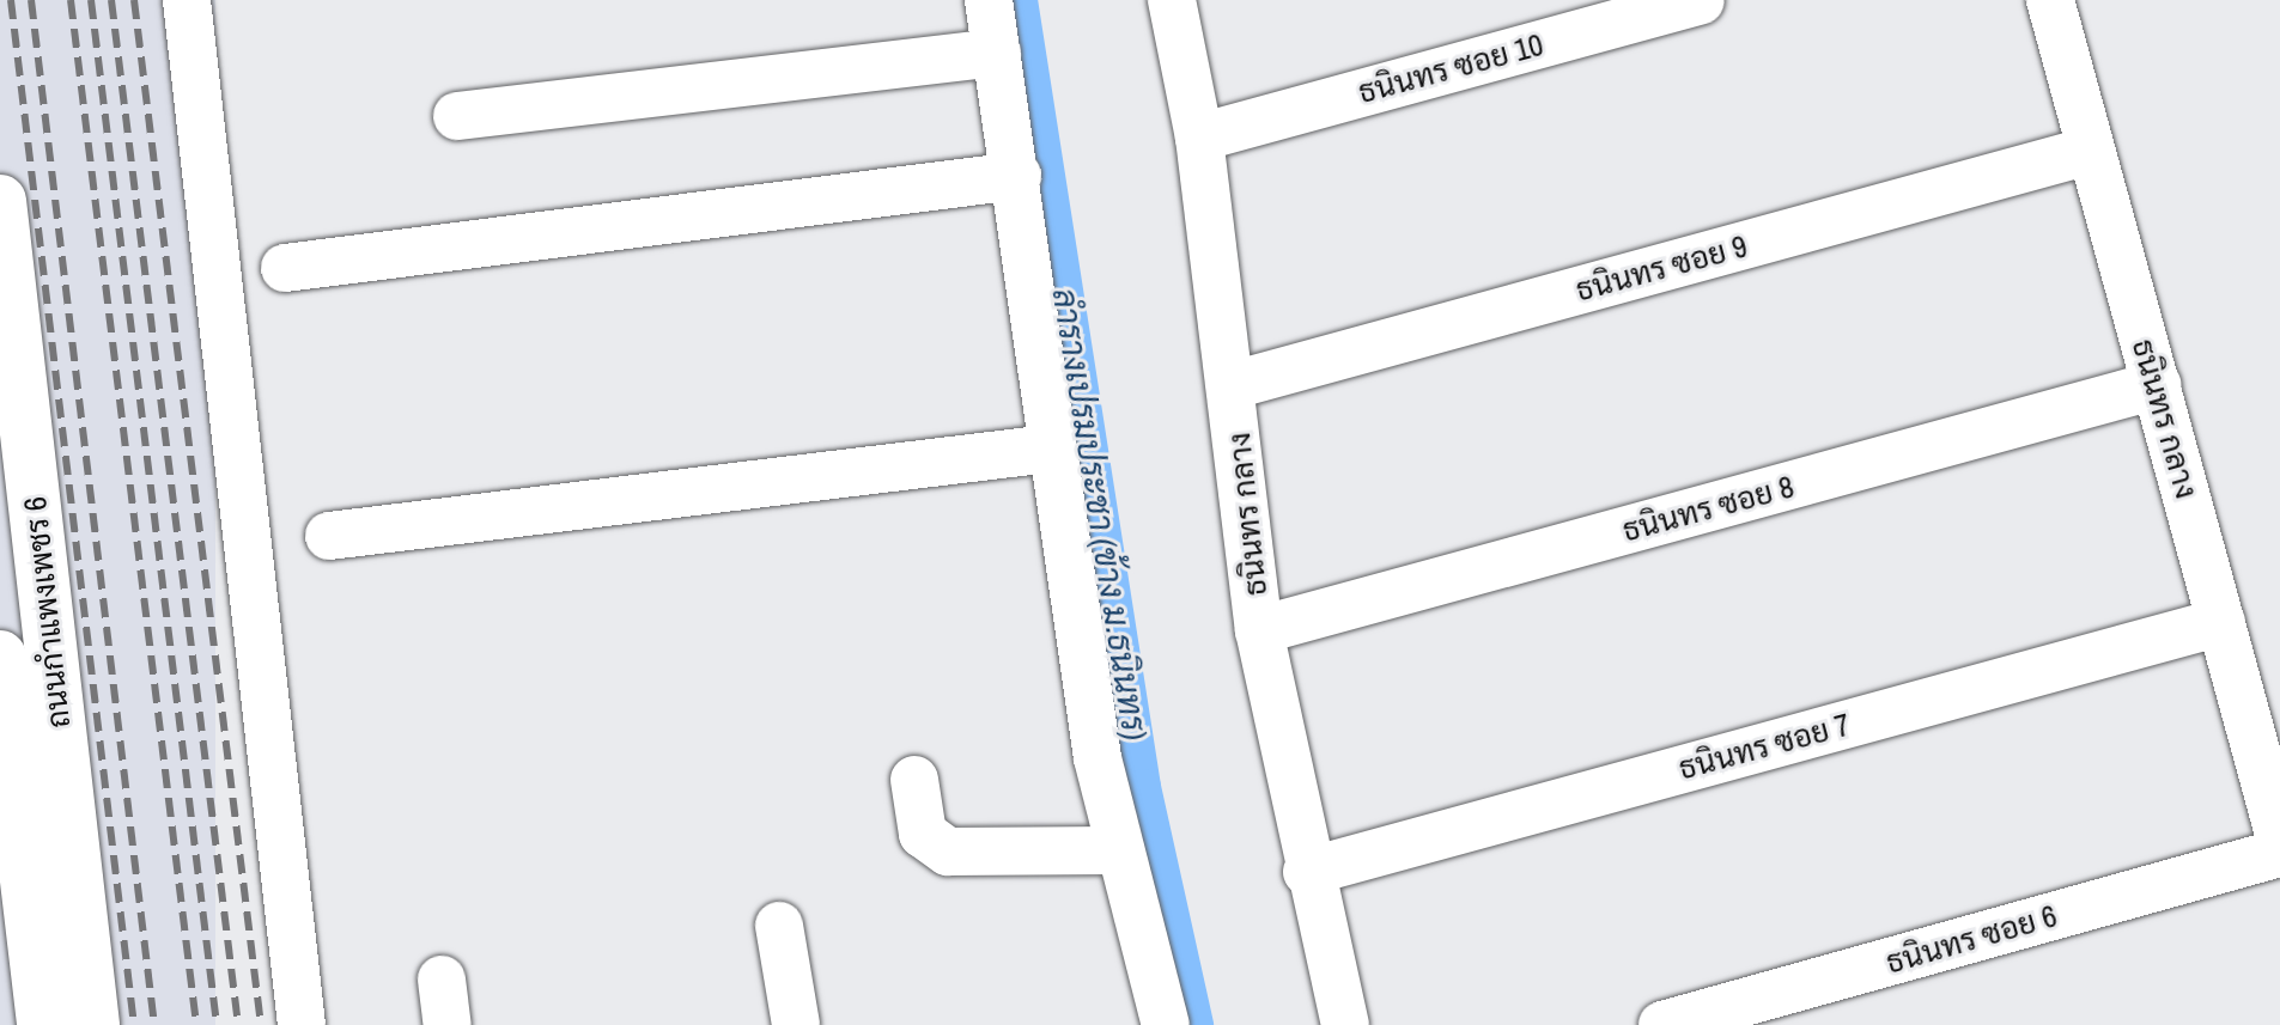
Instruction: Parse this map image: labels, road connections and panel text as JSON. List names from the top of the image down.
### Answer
{
  "streets": {
    "main road": ["ถนนกำแพงเพชร 6"],
    "street": [
      "ธนินทร ซอย 10",
      "ธนินทร ซอย 9",
      "ธนินทร กลาง",
      "ธนินทร ซอย 8",
      "ธนินทร ซอย 7",
      "ธนินทร ซอย 6"
    ]
  },
  "crossings": [
    ["ธนินทร ซอย 10", "ธนินทร กลาง"],
    ["ธนินทร ซอย 9", "ธนินทร กลาง"],
    ["ธนินทร กลาง", "ธนินทร ซอย 8"],
    ["ธนินทร กลาง", "ธนินทร ซอย 7"]
  ],
  "water": ["ลำรางเปรมประชา (ข้าง ม.ธนินทร)"]
}
